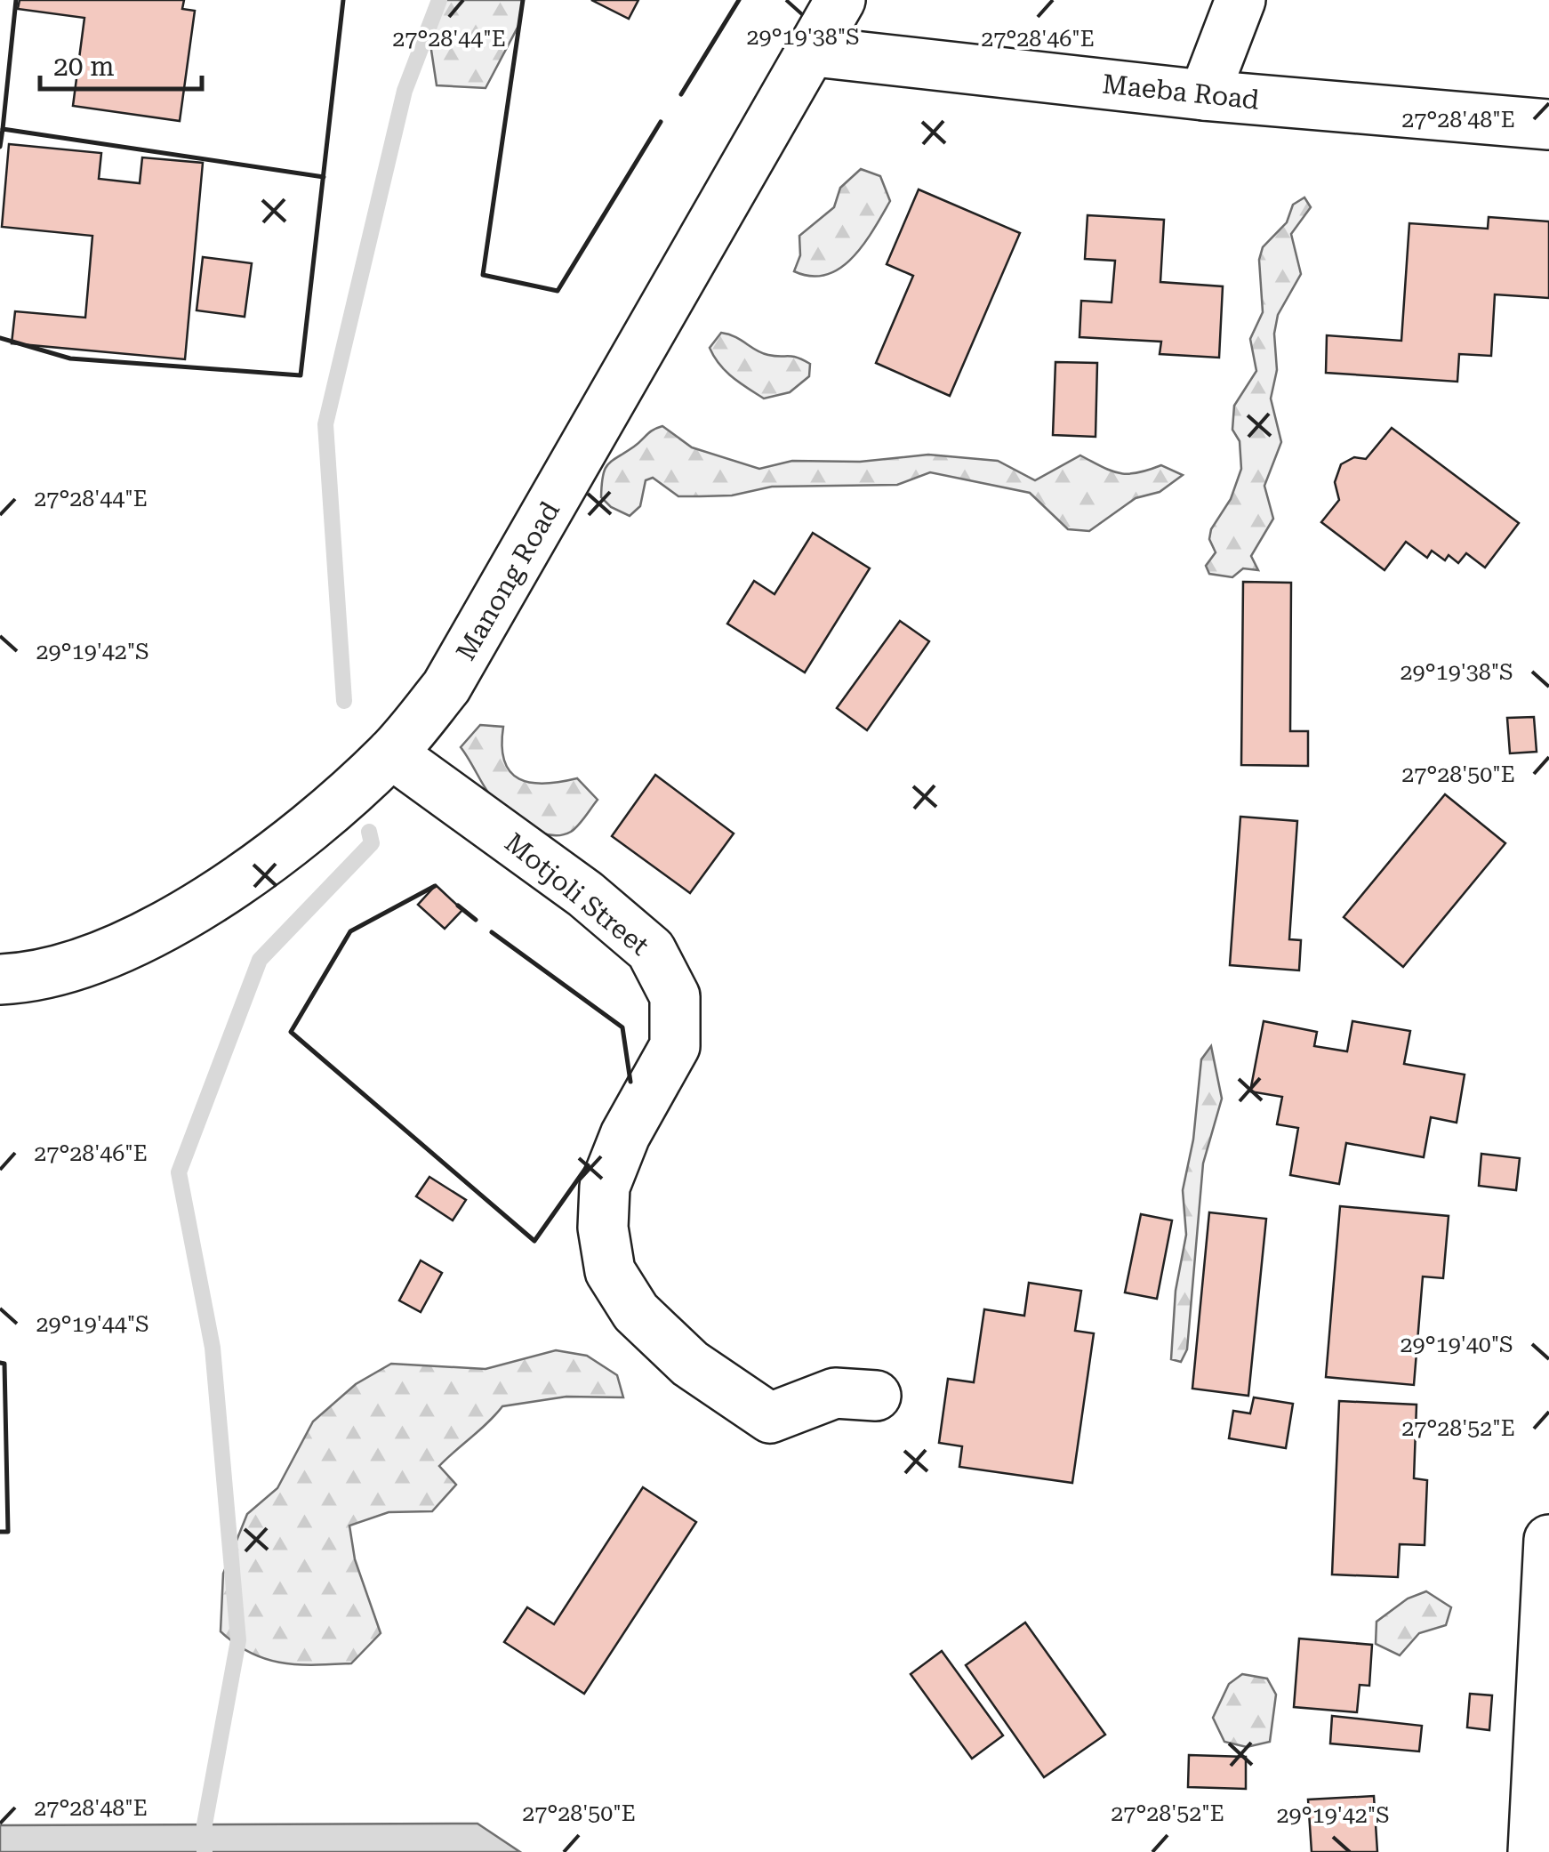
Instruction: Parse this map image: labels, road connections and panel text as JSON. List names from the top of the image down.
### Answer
{
  "streets": {
    "street": ["Maeba Road", "Manong Road", "Motjoli Street"]
  },
  "crossings": [
    ["Maeba Road", "Manong Road"],
    ["Manong Road", "Motjoli Street"]
  ],
  "scale_bar": "20 m",
  "coordinates": [
    "29°19'38\"S",
    "27°28'44\"E",
    "27°28'46\"E",
    "27°28'48\"E",
    "29°19'42\"S",
    "27°28'50\"E",
    "29°19'44\"S",
    "29°19'40\"S",
    "27°28'52\"E"
  ]
}
